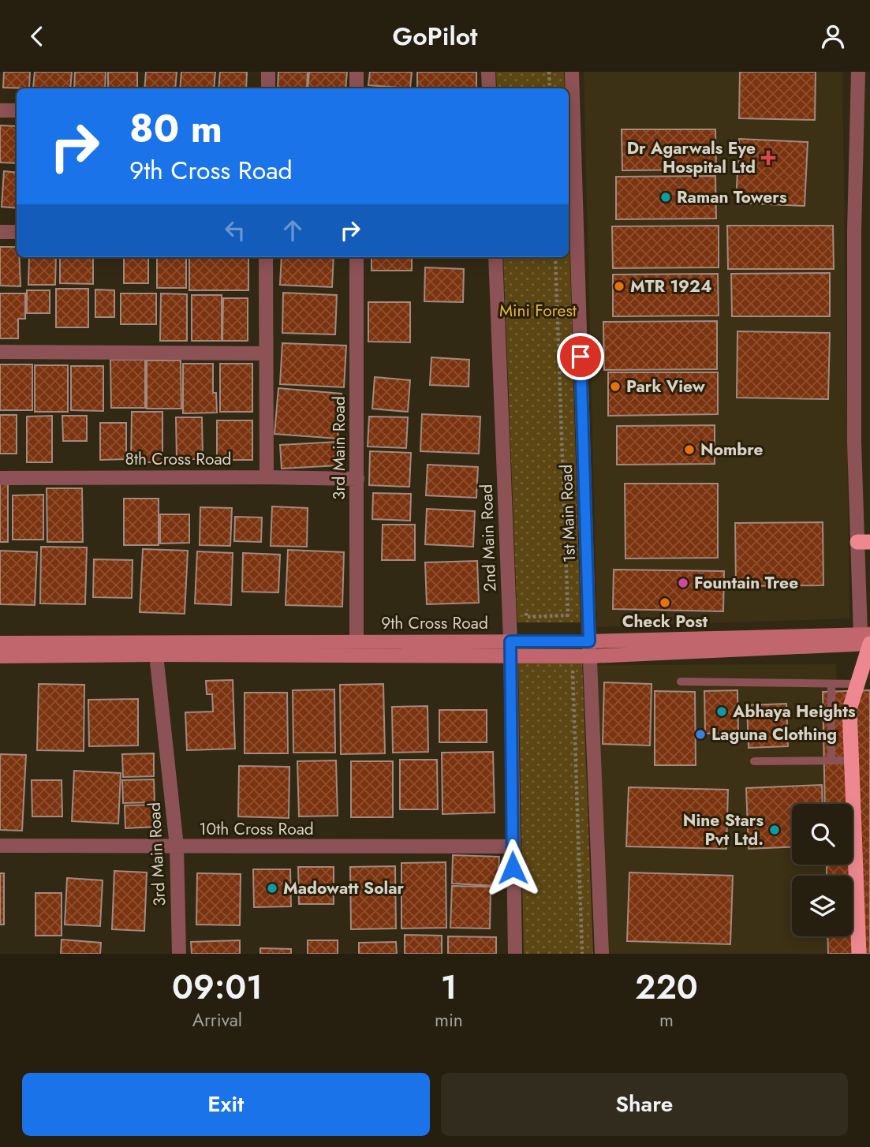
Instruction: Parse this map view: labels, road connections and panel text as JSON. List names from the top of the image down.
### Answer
{
  "streets": {
    "main road": ["9th Cross Road"],
    "street": [
      "3rd Main Road",
      "8th Cross Road",
      "1st Main Road",
      "2nd Main Road",
      "10th Cross Road"
    ]
  },
  "crossings": [
    ["3rd Main Road", "8th Cross Road"],
    ["3rd Main Road", "9th Cross Road"],
    ["3rd Main Road", "10th Cross Road"],
    ["1st Main Road", "9th Cross Road"],
    ["2nd Main Road", "9th Cross Road"],
    ["2nd Main Road", "10th Cross Road"]
  ],
  "parks": ["Mini Forest"],
  "places": {
    "health": ["Dr Agarwals Eye Hospital Ltd"],
    "other": [
      "Raman Towers",
      "MTR 1924",
      "Park View",
      "Nombre",
      "Fountain Tree",
      "Check Post",
      "Abhaya Heights",
      "Laguna Clothing",
      "Nine Stars Pvt Ltd.",
      "Madowatt Solar"
    ]
  },
  "page": {
    "header": "GoPilot",
    "turn": ["80 m", "9th Cross Road"],
    "eta": [
      "09:01",
      "Arrival",
      "1",
      "min",
      "220",
      "m"
    ],
    "buttons": ["Exit", "Share"]
  }
}
